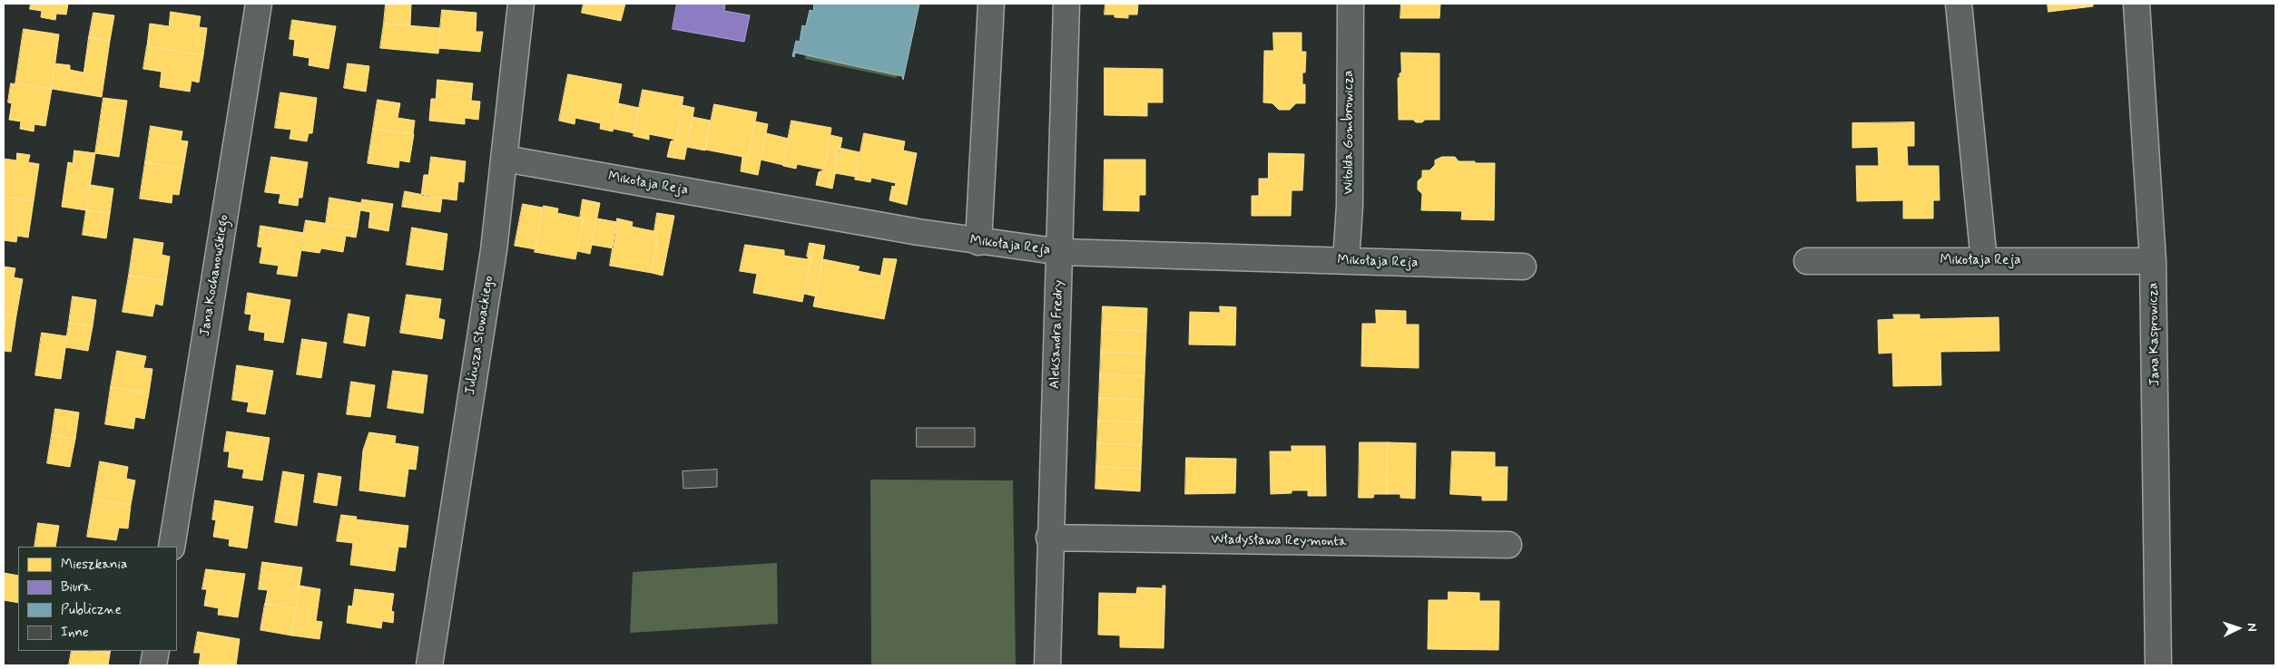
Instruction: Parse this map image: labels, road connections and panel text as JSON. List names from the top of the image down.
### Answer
{
  "streets": {
    "street": [
      "Witolda Gombrowicza",
      "Mikołaja Reja",
      "Jana Kochanowskiego",
      "Aleksandra Fredry",
      "Jana Kasprowicza",
      "Juliusza Słowackiego",
      "Władysława Reymonta"
    ]
  },
  "crossings": [
    ["Witolda Gombrowicza", "Mikołaja Reja"],
    ["Mikołaja Reja", "Aleksandra Fredry"],
    ["Mikołaja Reja", "Jana Kasprowicza"],
    ["Mikołaja Reja", "Juliusza Słowackiego"],
    ["Aleksandra Fredry", "Władysława Reymonta"]
  ],
  "legend": [
    "Mieszkania",
    "Biura",
    "Publiczne",
    "Inne"
  ],
  "north": "right"
}
